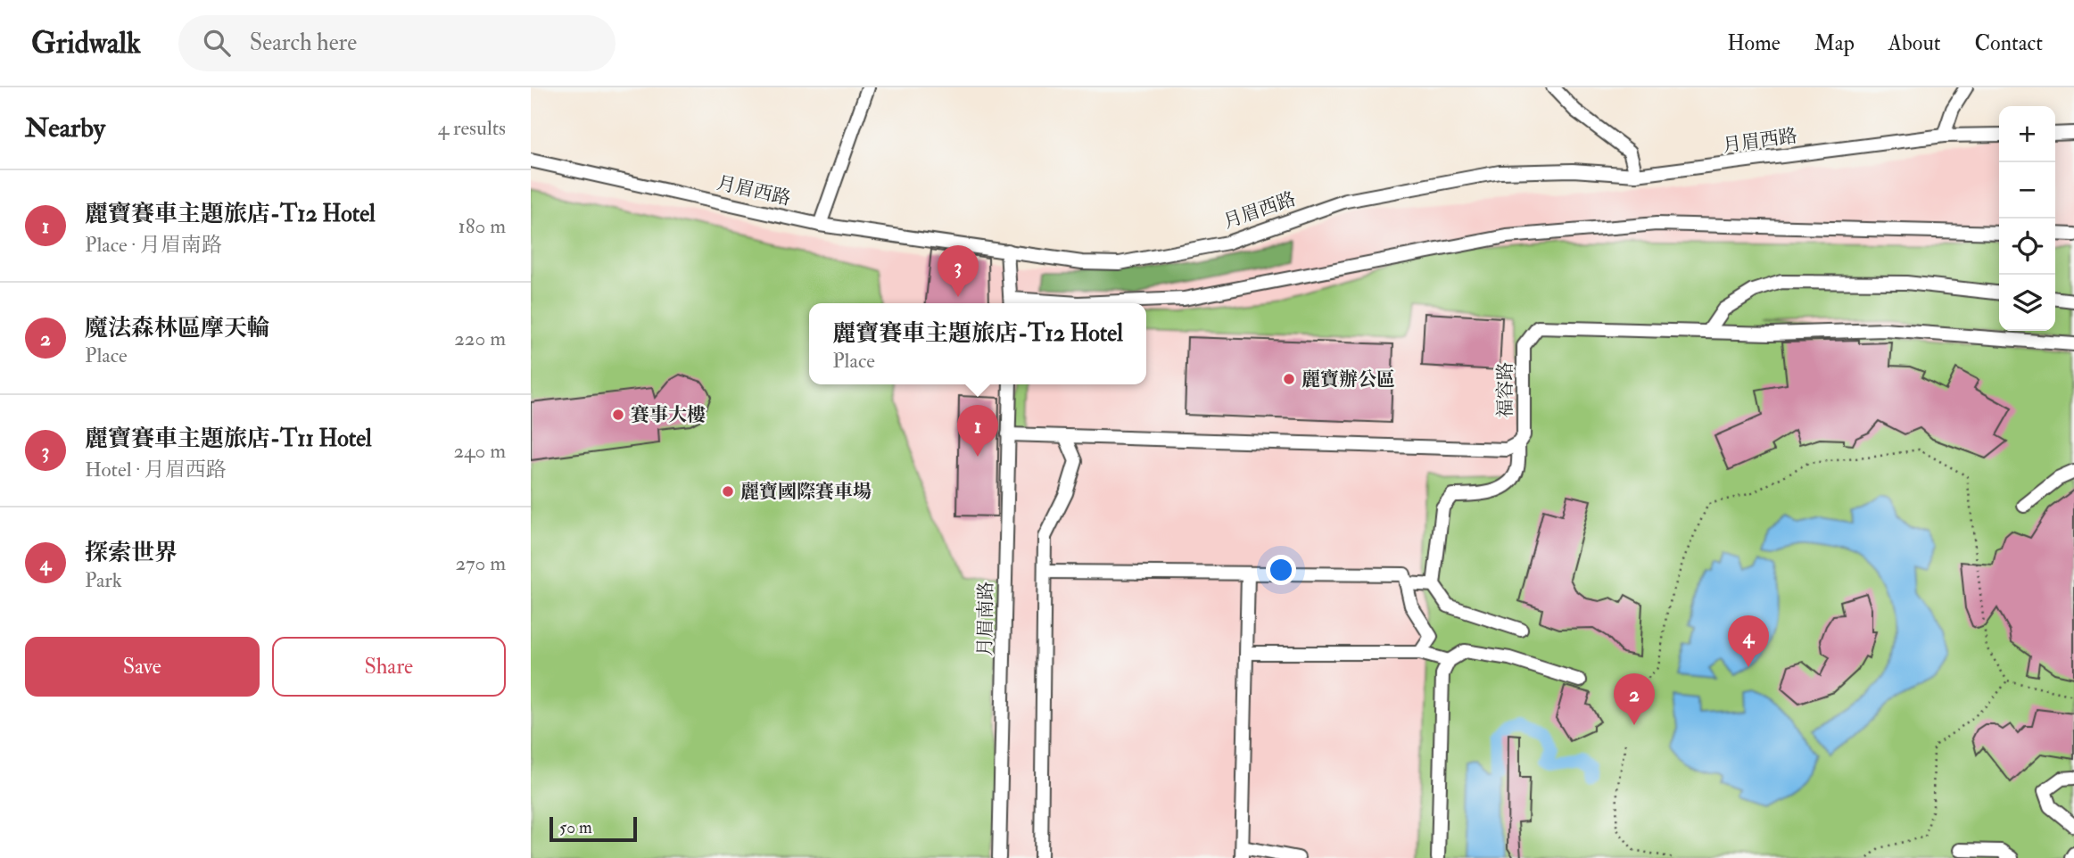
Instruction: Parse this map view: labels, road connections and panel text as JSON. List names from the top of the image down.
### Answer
{
  "streets": {
    "street": ["月眉西路", "福容路", "月眉南路"]
  },
  "crossings": [
    ["福容路", "月眉南路"]
  ],
  "places": ["麗寶辦公區", "賽事大樓", "麗寶國際賽車場"],
  "scale_bar": "50 m",
  "page": {
    "header": "Gridwalk",
    "search": "Search here",
    "nav": [
      "Home",
      "Map",
      "About",
      "Contact"
    ],
    "heading": ["Nearby", "4 results"],
    "map_buttons": ["+", "−"],
    "list": [
      {
        "mark": "1",
        "name": "麗寶賽車主題旅店-T12 Hotel",
        "note": "Place · 月眉南路",
        "value": "180 m"
      },
      {
        "mark": "2",
        "name": "魔法森林區摩天輪",
        "note": "Place",
        "value": "220 m"
      },
      {
        "mark": "3",
        "name": "麗寶賽車主題旅店-T11 Hotel",
        "note": "Hotel · 月眉西路",
        "value": "240 m"
      },
      {
        "mark": "4",
        "name": "探索世界",
        "note": "Park",
        "value": "270 m"
      }
    ],
    "pins": [
      "3",
      "1",
      "4",
      "2"
    ],
    "popup": ["麗寶賽車主題旅店-T12 Hotel", "Place"],
    "buttons": ["Save", "Share"],
    "scale": "50 m"
  }
}
